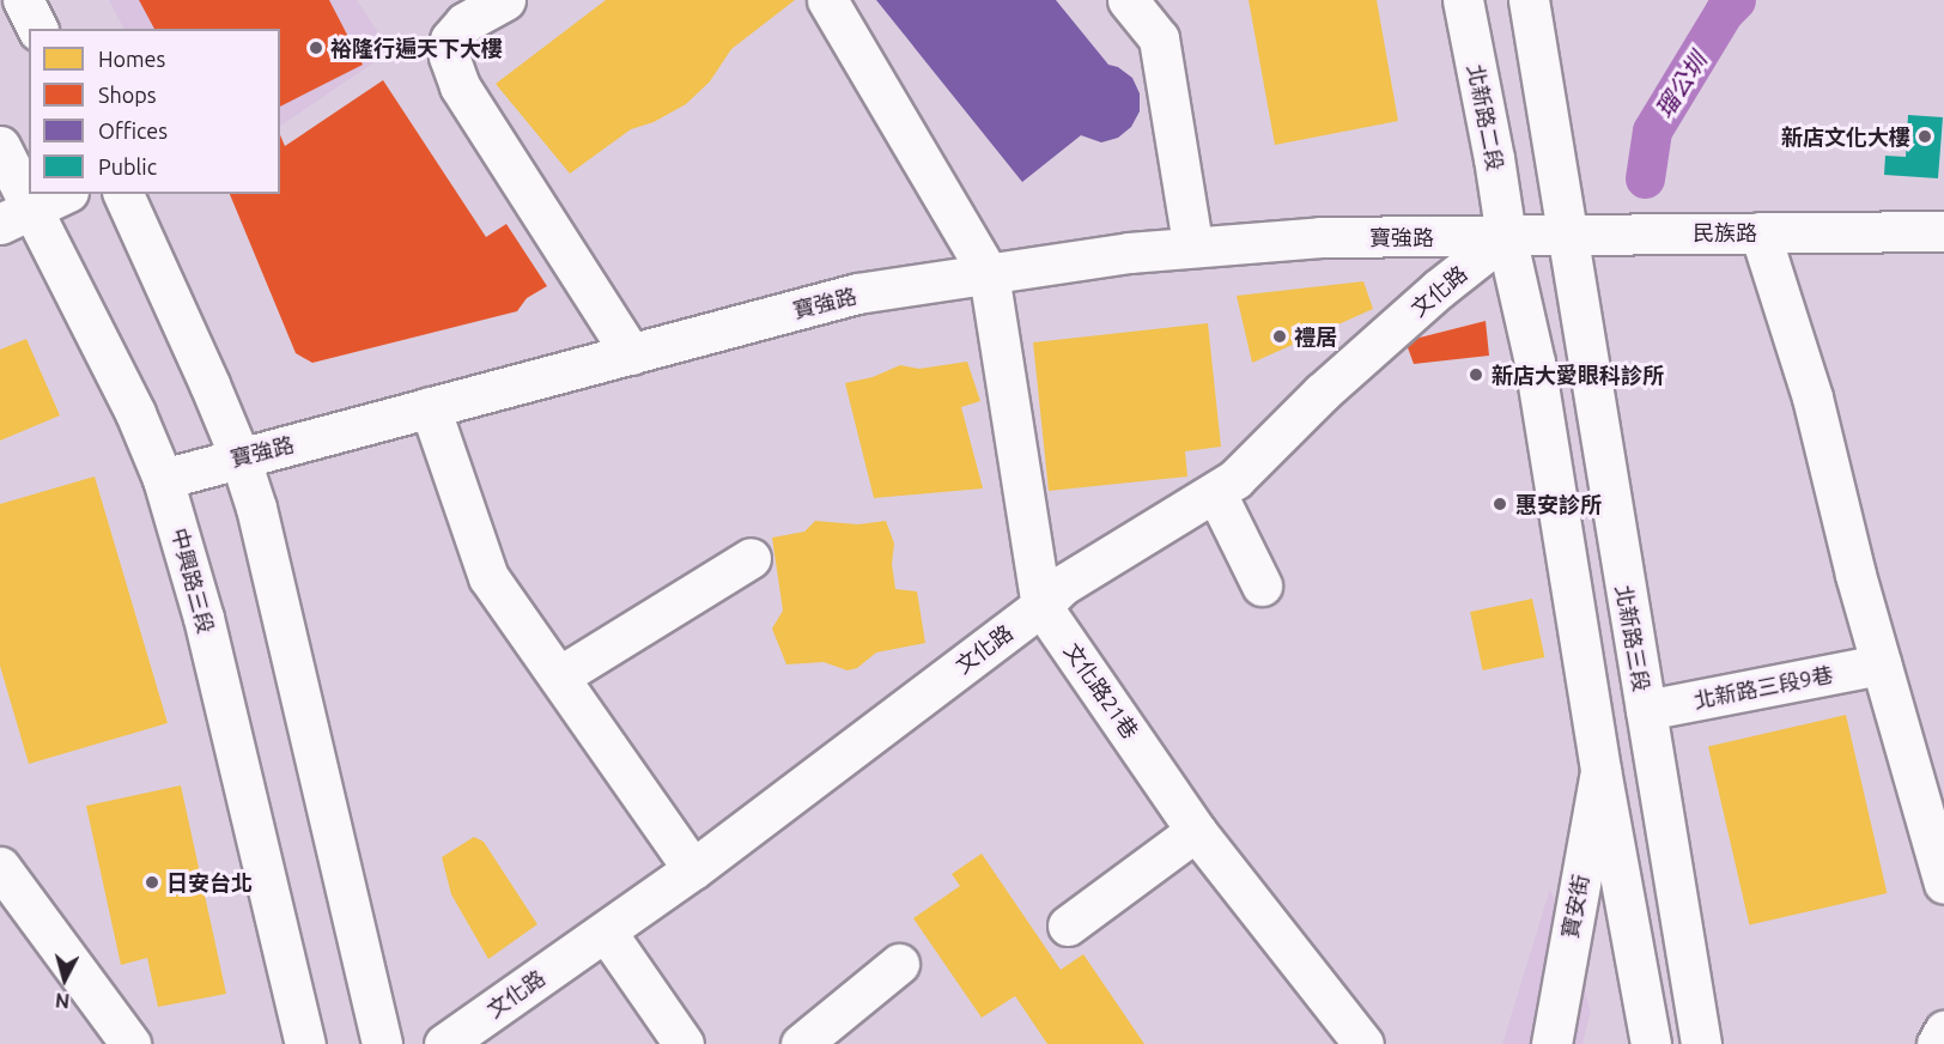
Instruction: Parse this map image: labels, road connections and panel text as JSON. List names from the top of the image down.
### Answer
{
  "streets": {
    "street": [
      "北新路二段",
      "民族路",
      "寶強路",
      "文化路",
      "中興路三段",
      "北新路三段",
      "北新路三段9巷",
      "文化路21巷",
      "寶安街"
    ]
  },
  "crossings": [
    ["北新路二段", "民族路"],
    ["北新路二段", "寶強路"],
    ["北新路二段", "文化路"],
    ["民族路", "寶強路"],
    ["民族路", "文化路"],
    ["民族路", "北新路三段"],
    ["寶強路", "文化路"],
    ["寶強路", "中興路三段"],
    ["寶強路", "文化路21巷"],
    ["文化路", "文化路21巷"],
    ["北新路三段", "北新路三段9巷"]
  ],
  "water": ["瑠公圳"],
  "places": [
    "裕隆行遍天下大樓",
    "新店文化大樓",
    "禮居",
    "新店大愛眼科診所",
    "惠安診所",
    "日安台北"
  ],
  "legend": [
    "Homes",
    "Shops",
    "Offices",
    "Public"
  ],
  "north": "bottom"
}
